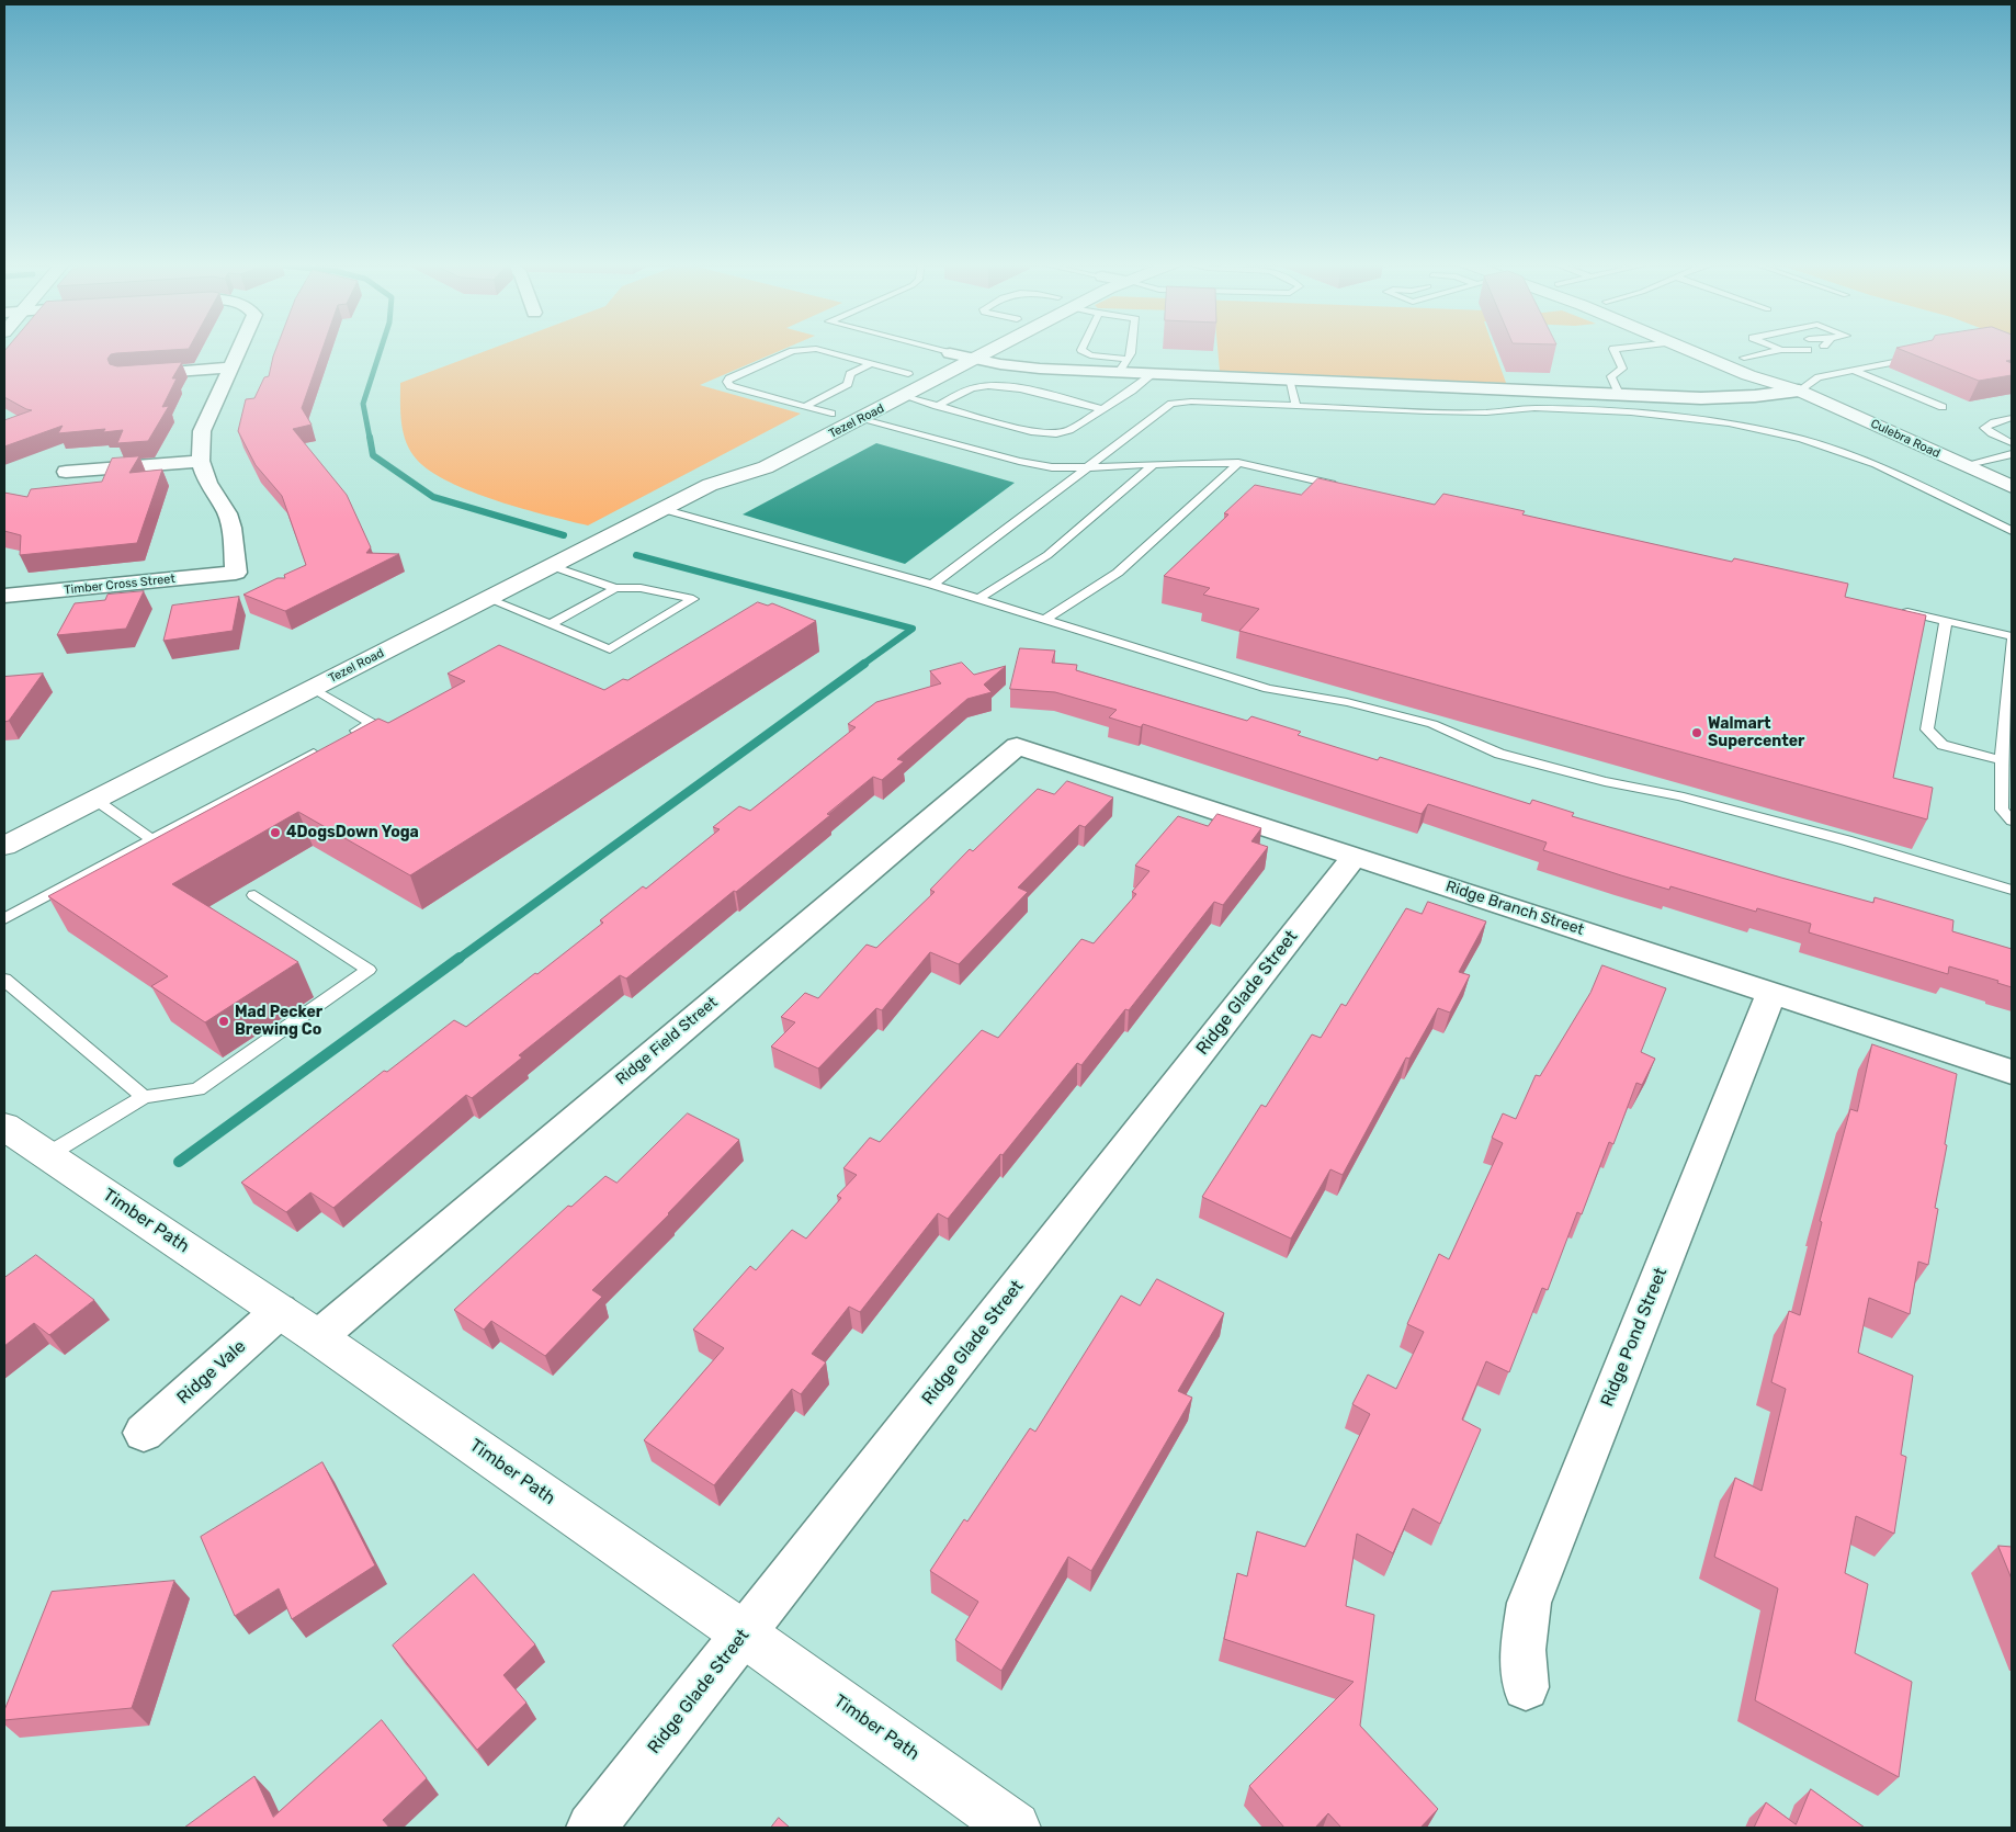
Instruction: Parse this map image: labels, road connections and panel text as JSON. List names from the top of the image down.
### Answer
{
  "streets": {
    "main road": ["Tezel Road", "Culebra Road", "Timber Path"],
    "street": [
      "Timber Cross Street",
      "Ridge Branch Street",
      "Ridge Glade Street",
      "Ridge Field Street",
      "Ridge Pond Street",
      "Ridge Vale"
    ]
  },
  "crossings": [
    ["Ridge Branch Street", "Ridge Glade Street"],
    ["Ridge Branch Street", "Ridge Field Street"],
    ["Ridge Branch Street", "Ridge Pond Street"],
    ["Ridge Glade Street", "Timber Path"],
    ["Ridge Field Street", "Timber Path"],
    ["Timber Path", "Ridge Vale"]
  ],
  "places": ["Walmart Supercenter", "4DogsDown Yoga", "Mad Pecker Brewing Co"]
}
